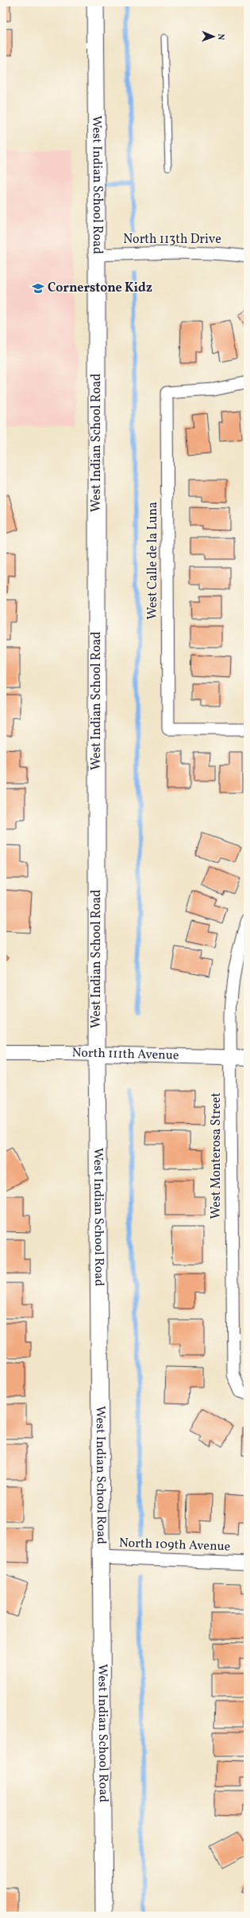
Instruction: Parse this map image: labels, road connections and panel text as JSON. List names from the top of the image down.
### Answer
{
  "streets": {
    "main road": ["West Indian School Road"],
    "street": [
      "North 113th Drive",
      "West Calle de la Luna",
      "North 111th Avenue",
      "West Monterosa Street",
      "North 109th Avenue"
    ]
  },
  "crossings": [
    ["West Indian School Road", "North 113th Drive"],
    ["West Indian School Road", "North 111th Avenue"],
    ["West Indian School Road", "North 109th Avenue"],
    ["North 111th Avenue", "West Monterosa Street"]
  ],
  "places": {
    "school or university": ["Cornerstone Kidz"]
  },
  "north": "right"
}
